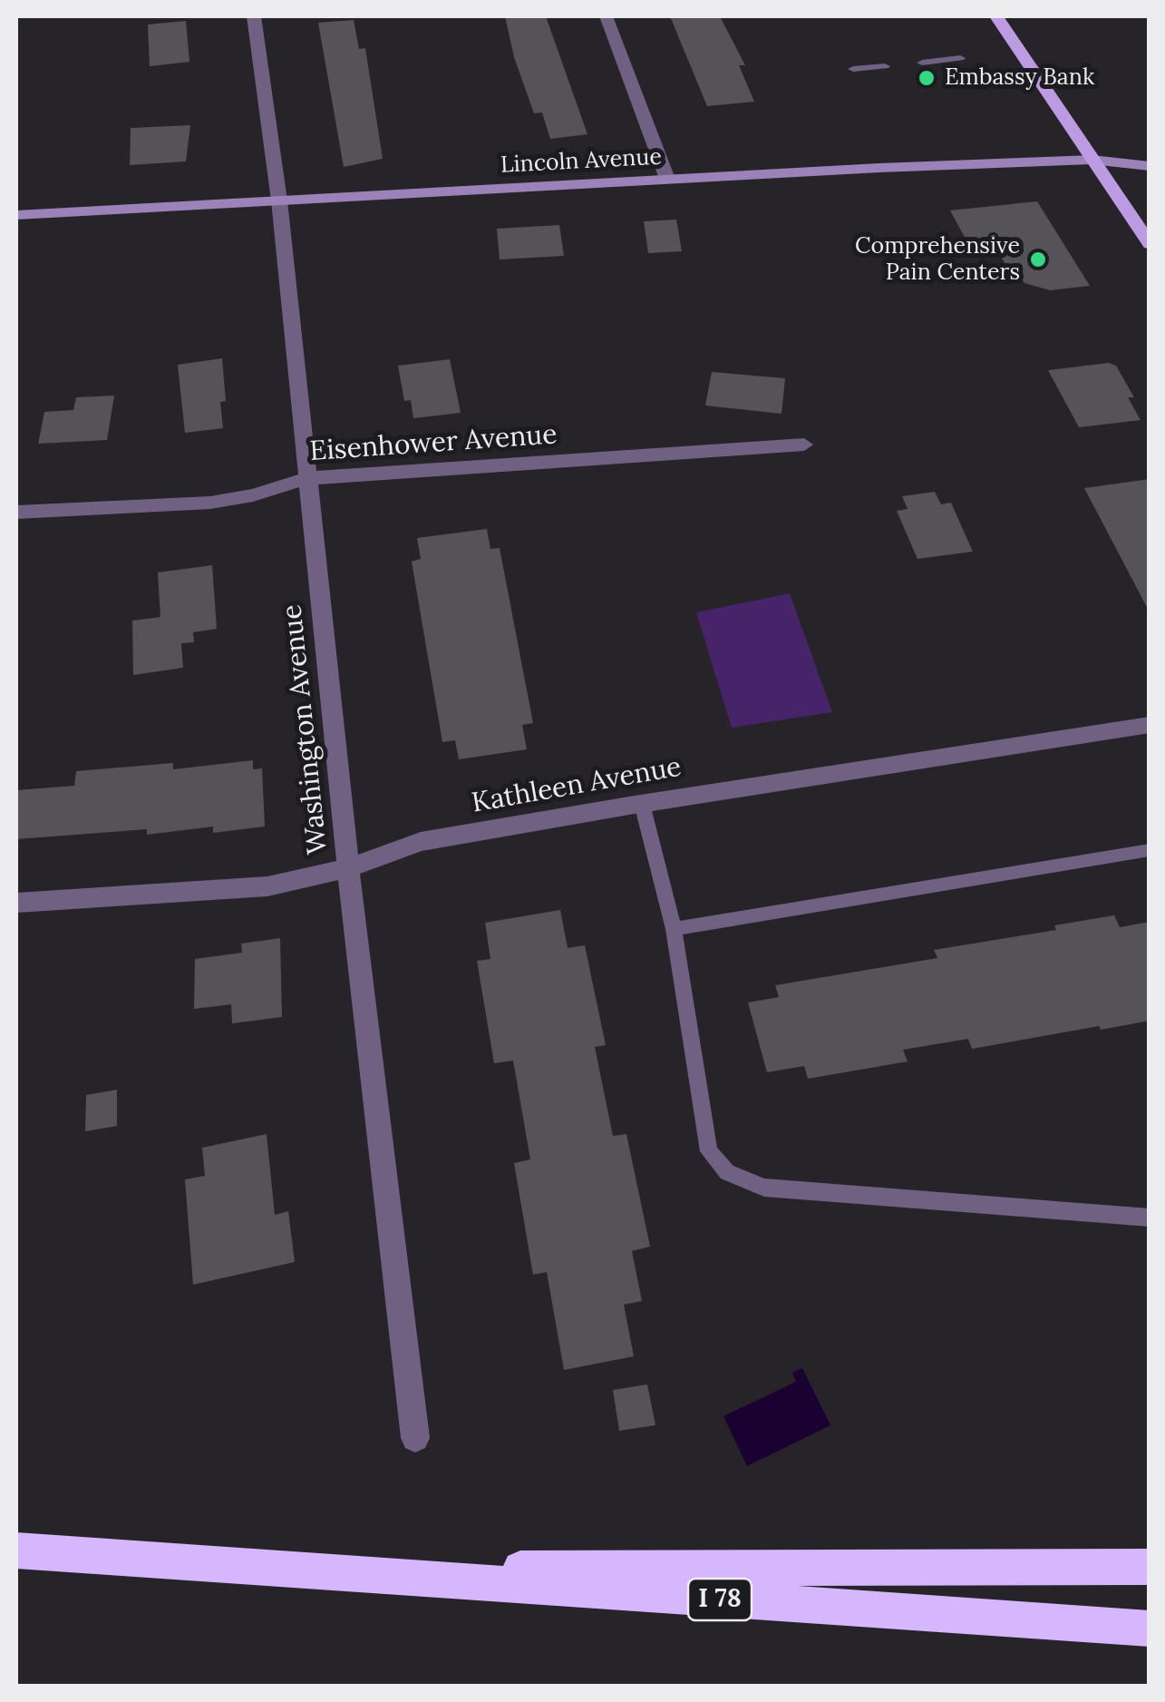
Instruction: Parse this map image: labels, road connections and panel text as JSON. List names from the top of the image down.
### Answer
{
  "streets": {
    "highway": ["I 78"],
    "street": [
      "Lincoln Avenue",
      "Eisenhower Avenue",
      "Washington Avenue",
      "Kathleen Avenue"
    ]
  },
  "crossings": [
    ["Lincoln Avenue", "Washington Avenue"],
    ["Eisenhower Avenue", "Washington Avenue"],
    ["Washington Avenue", "Kathleen Avenue"]
  ],
  "places": ["Embassy Bank", "Comprehensive Pain Centers"]
}
